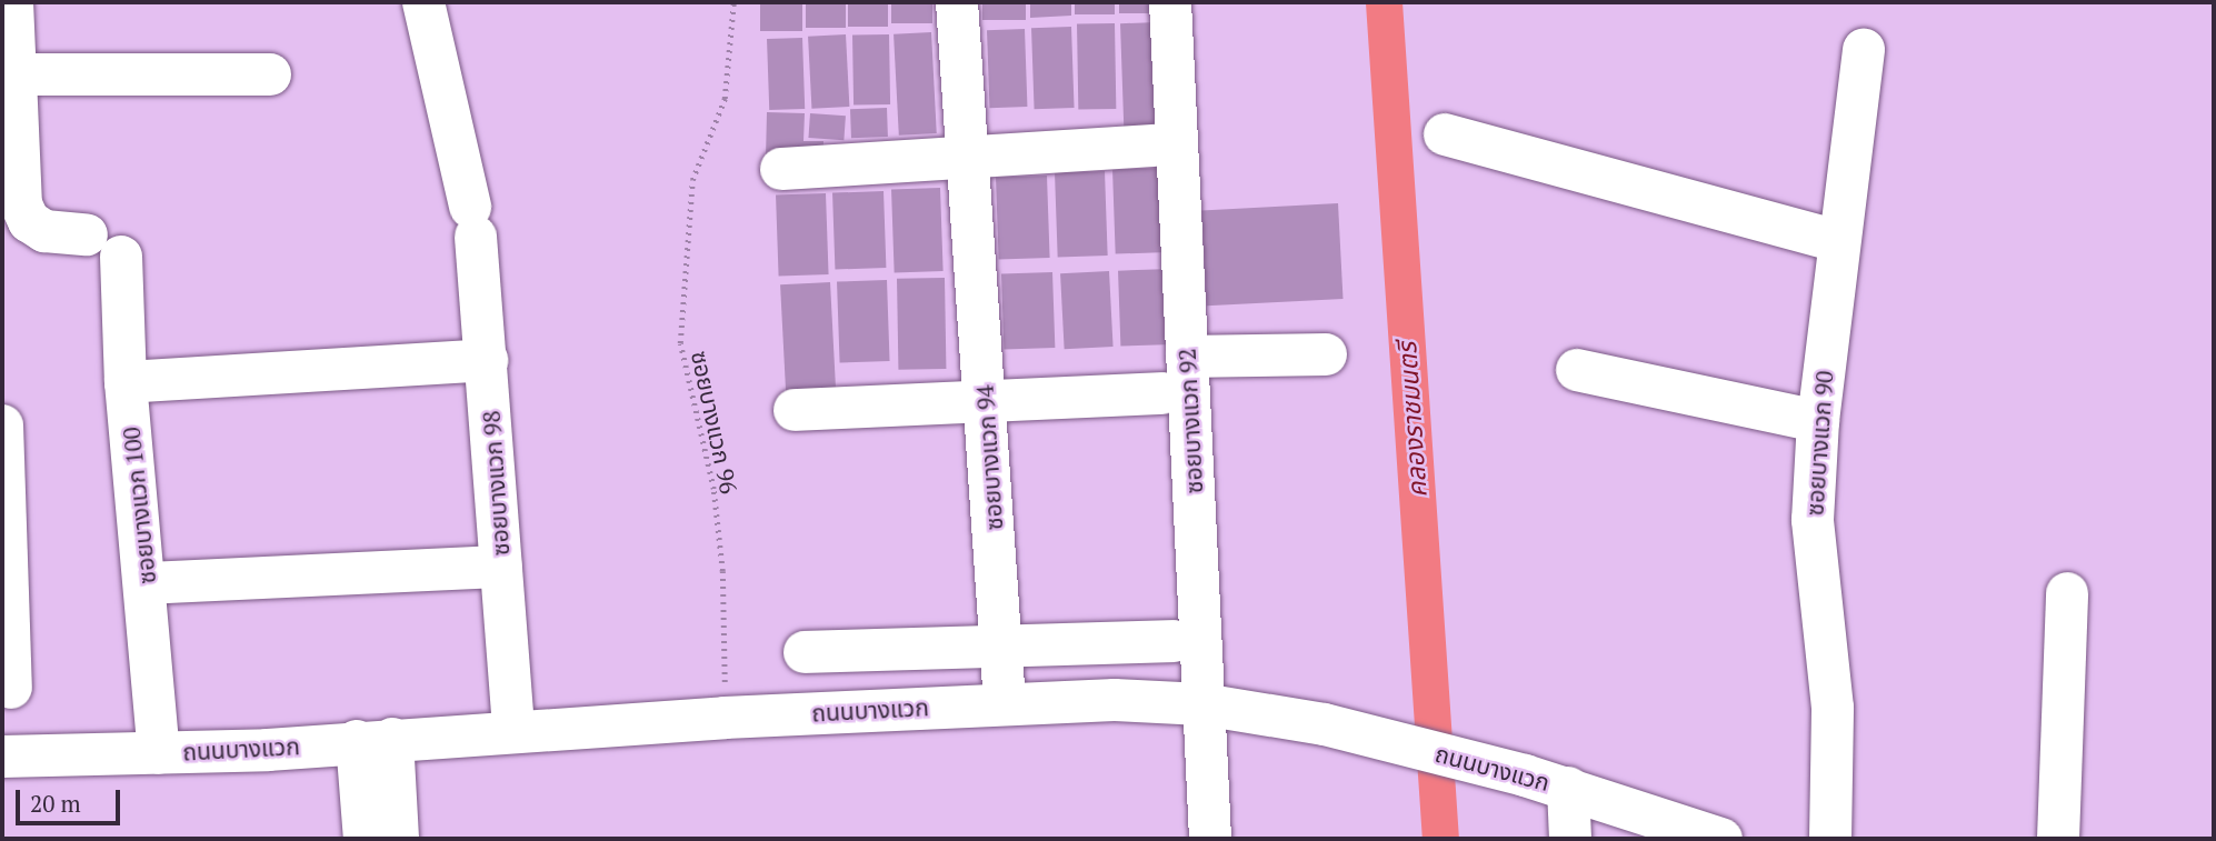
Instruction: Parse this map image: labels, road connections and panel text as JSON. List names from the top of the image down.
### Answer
{
  "streets": {
    "street": [
      "ซอยบางแวก 92",
      "ซอยบางแวก 90",
      "ซอยบางแวก 94",
      "ซอยบางแวก 98",
      "ซอยบางแวก 100",
      "ถนนบางแวก"
    ],
    "path": ["ซอยบางแวก 96"]
  },
  "crossings": [
    ["ซอยบางแวก 92", "ถนนบางแวก"],
    ["ซอยบางแวก 96", "ถนนบางแวก"],
    ["ซอยบางแวก 94", "ถนนบางแวก"],
    ["ซอยบางแวก 98", "ถนนบางแวก"],
    ["ซอยบางแวก 100", "ถนนบางแวก"]
  ],
  "water": ["คลองราชมนตรี"],
  "scale_bar": "20 m"
}
